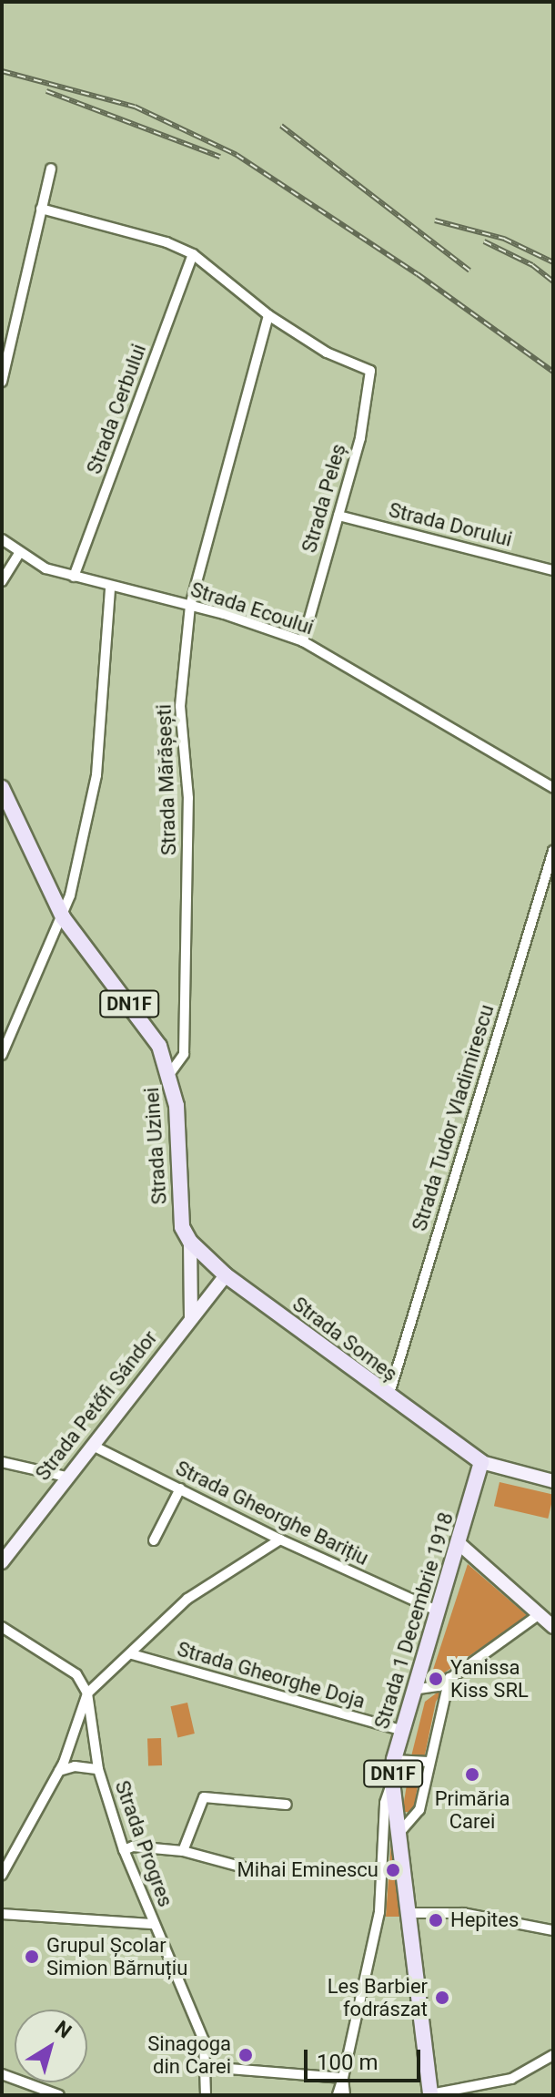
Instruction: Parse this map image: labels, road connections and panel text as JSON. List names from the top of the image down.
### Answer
{
  "streets": {
    "main road": [
      "DN1F",
      "Strada Uzinei",
      "Strada Someș",
      "Strada Petőfi Sándor",
      "Strada 1 Decembrie 1918"
    ],
    "street": [
      "Strada Cerbului",
      "Strada Peleș",
      "Strada Dorului",
      "Strada Ecoului",
      "Strada Mărășești",
      "Strada Tudor Vladimirescu",
      "Strada Gheorghe Barițiu",
      "Strada Gheorghe Doja",
      "Strada Progres"
    ]
  },
  "crossings": [
    ["Strada Cerbului", "Strada Ecoului"],
    ["Strada Peleș", "Strada Dorului"],
    ["Strada Peleș", "Strada Ecoului"],
    ["Strada Peleș", "Strada Mărășești"],
    ["Strada Ecoului", "Strada Mărășești"],
    ["Strada Mărășești", "Strada Uzinei"],
    ["Strada Tudor Vladimirescu", "Strada Someș"],
    ["Strada Uzinei", "Strada Someș"],
    ["Strada Someș", "Strada Petőfi Sándor"],
    ["Strada Someș", "Strada 1 Decembrie 1918"],
    ["Strada Petőfi Sándor", "Strada Gheorghe Barițiu"],
    ["Strada Gheorghe Barițiu", "Strada 1 Decembrie 1918"],
    ["Strada 1 Decembrie 1918", "Strada Gheorghe Doja"]
  ],
  "places": [
    "Yanissa Kiss SRL",
    "Primăria Carei",
    "Mihai Eminescu",
    "Hepites",
    "Grupul Școlar Simion Bărnuțiu",
    "Les Barbier fodrászat",
    "Sinagoga din Carei"
  ],
  "scale_bar": "100 m",
  "north": "top right"
}
